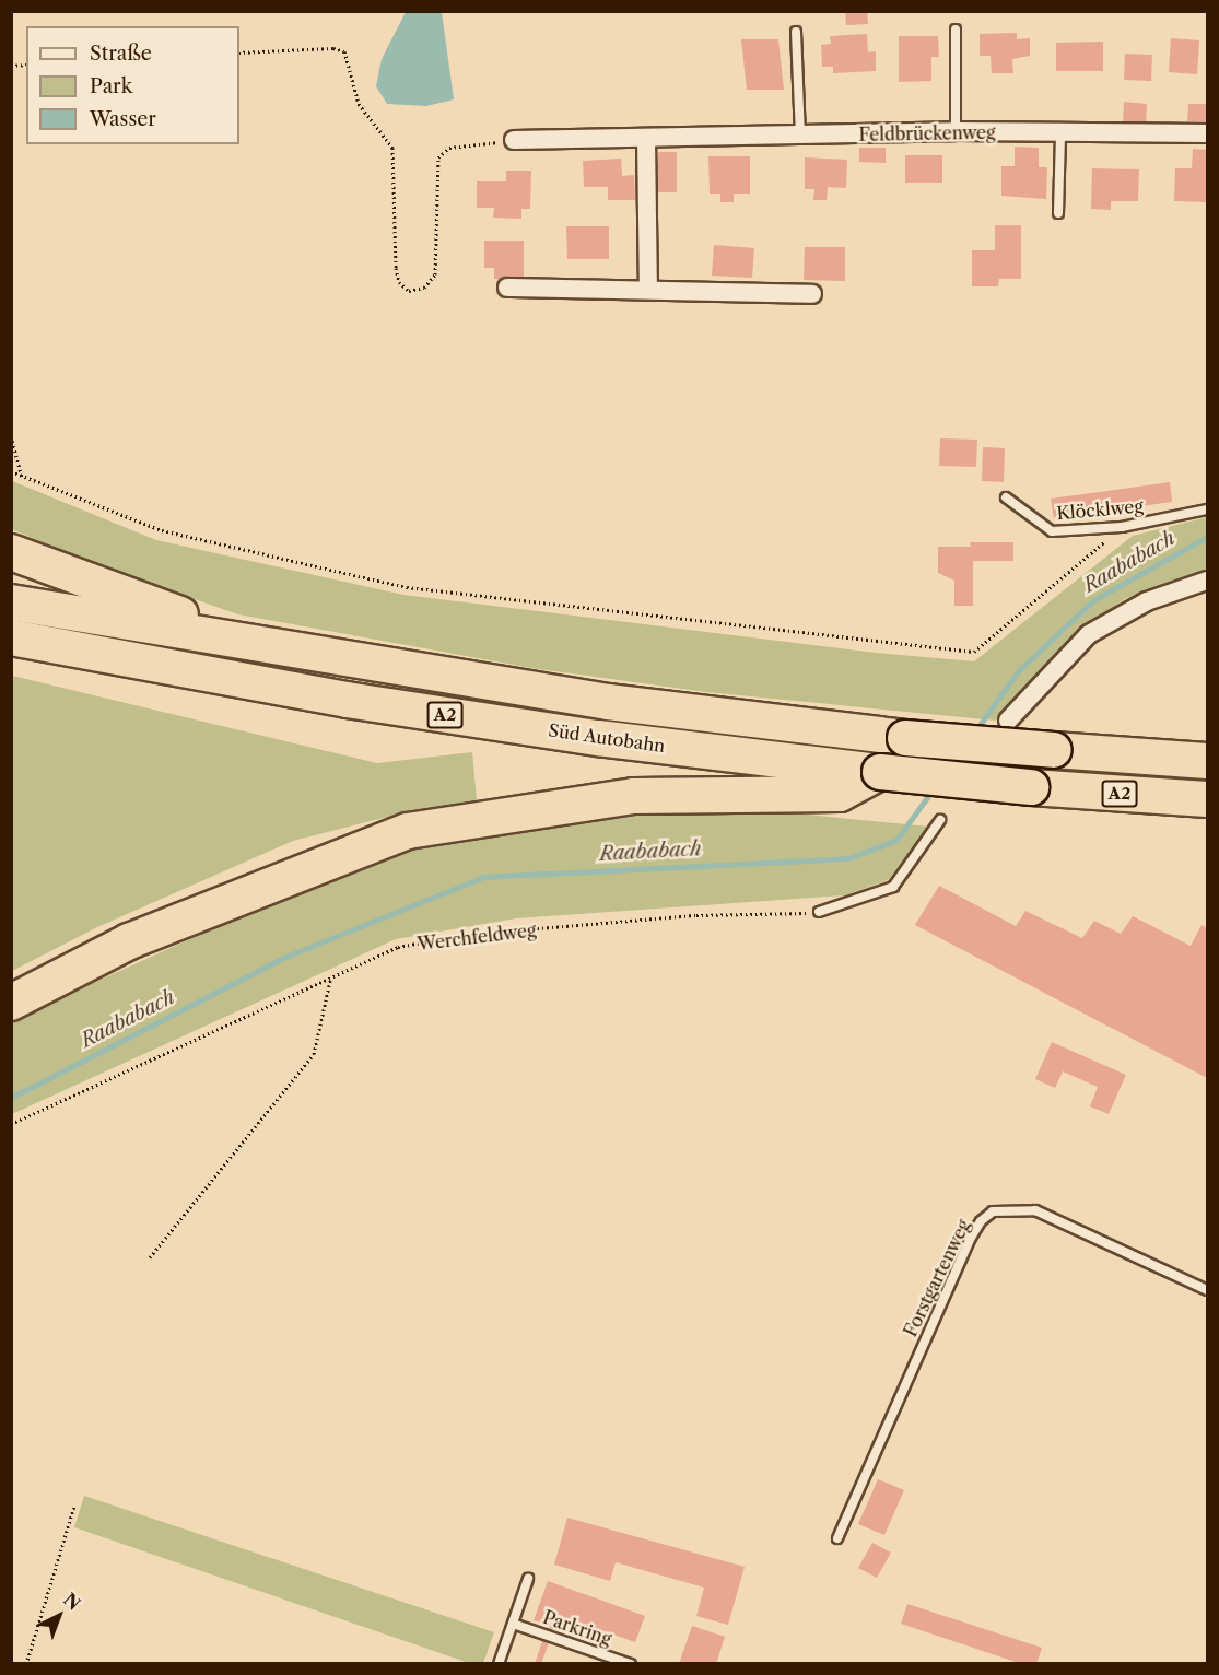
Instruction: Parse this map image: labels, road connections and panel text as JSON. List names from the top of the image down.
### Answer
{
  "streets": {
    "highway": ["A2", "Süd Autobahn"],
    "street": ["Feldbrückenweg"],
    "lane": ["Klöcklweg", "Forstgartenweg", "Parkring"],
    "path": ["Werchfeldweg"]
  },
  "water": ["Raababach"],
  "legend": ["Straße", "Park", "Wasser"],
  "north": "top right"
}
